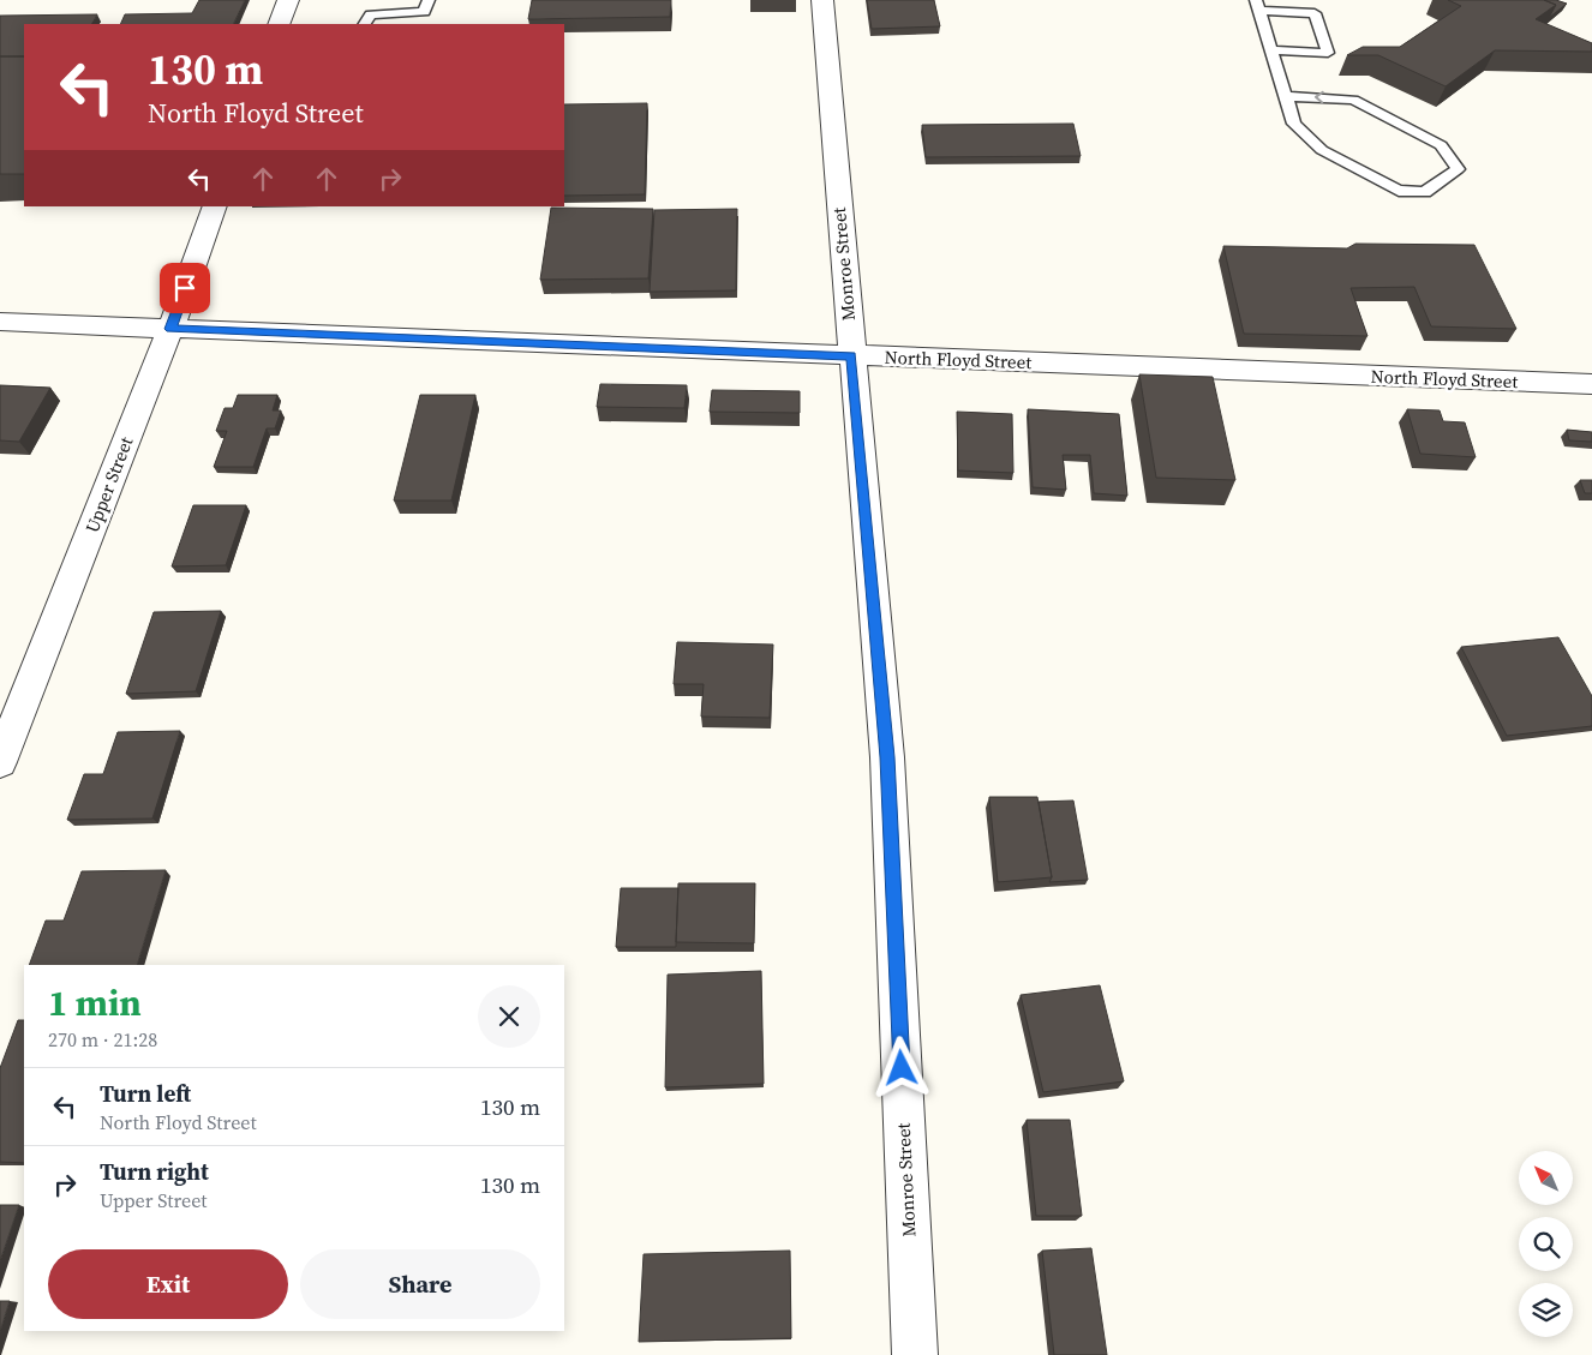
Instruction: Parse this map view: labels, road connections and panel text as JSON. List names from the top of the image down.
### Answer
{
  "streets": {
    "street": ["Monroe Street", "North Floyd Street", "Upper Street"]
  },
  "crossings": [
    ["Monroe Street", "North Floyd Street"],
    ["North Floyd Street", "Upper Street"]
  ],
  "north": "top left",
  "page": {
    "turn": ["130 m", "North Floyd Street"],
    "heading": ["1 min", "270 m · 21:28"],
    "list": [
      {
        "name": "Turn left",
        "note": "North Floyd Street",
        "value": "130 m"
      },
      {
        "name": "Turn right",
        "note": "Upper Street",
        "value": "130 m"
      }
    ],
    "buttons": ["Exit", "Share"]
  }
}
